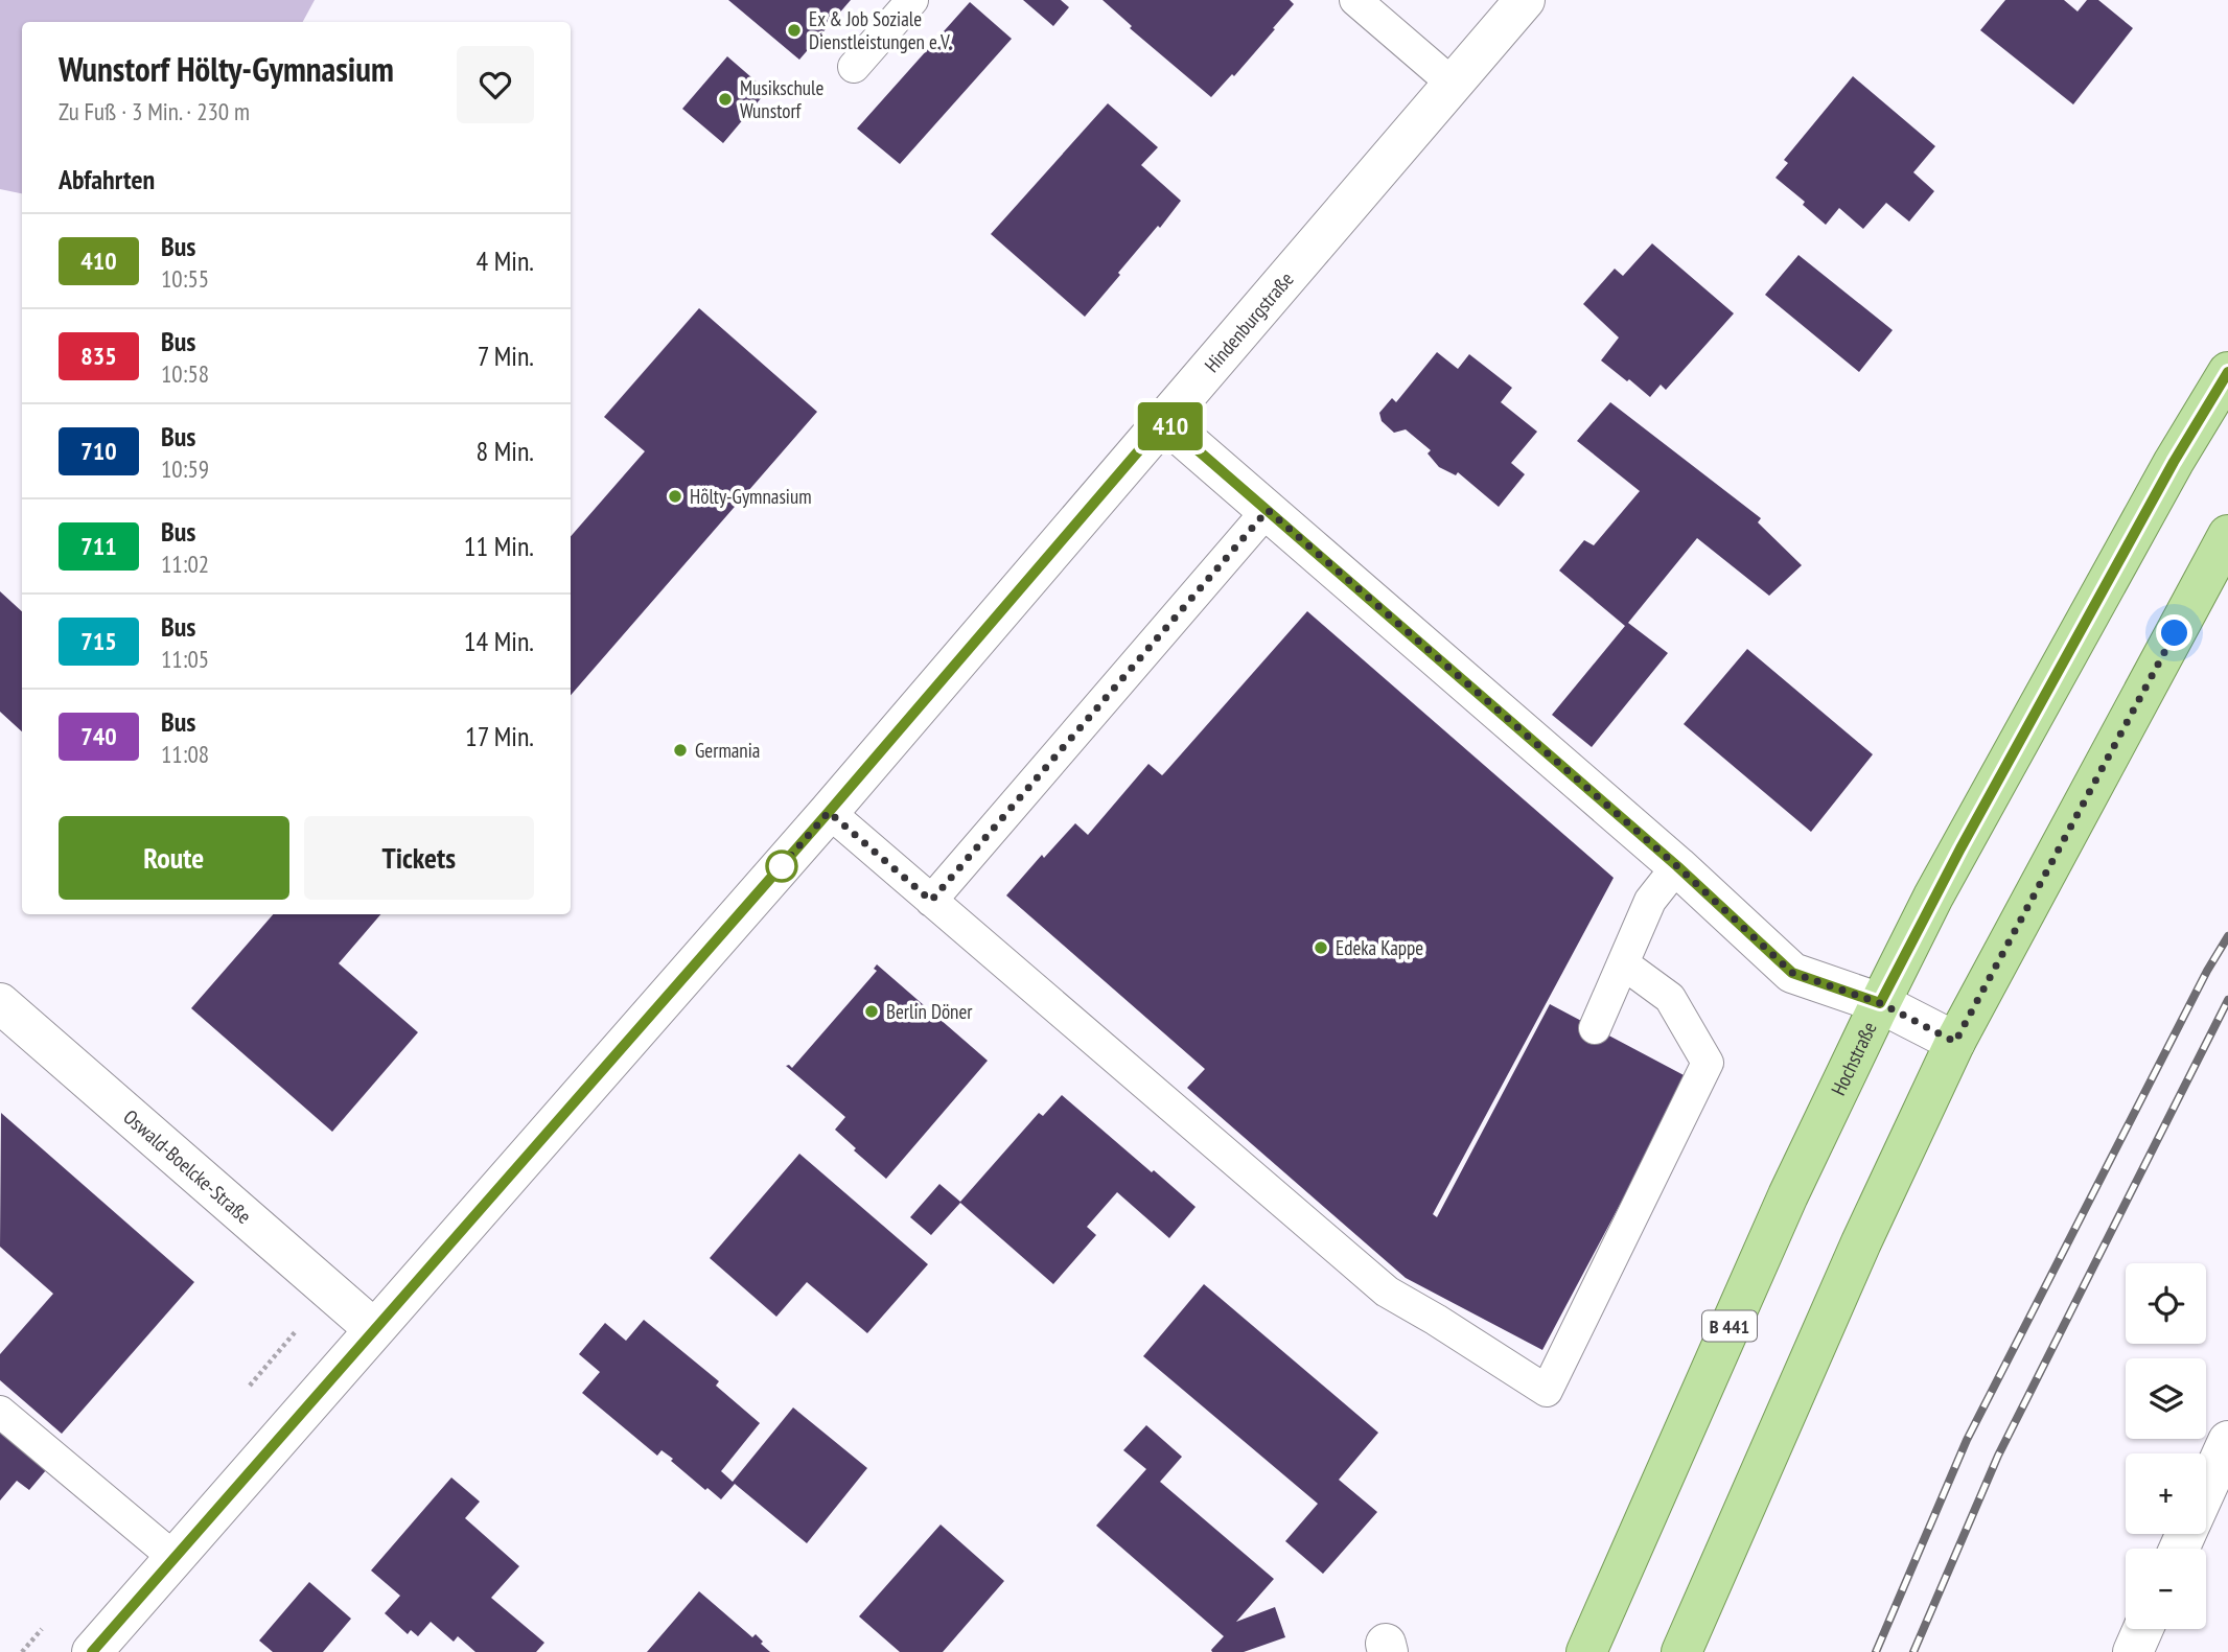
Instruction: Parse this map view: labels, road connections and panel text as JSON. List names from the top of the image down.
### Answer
{
  "streets": {
    "main road": ["Hochstraße", "B 441"],
    "street": ["Hindenburgstraße", "Oswald-Boelcke-Straße"]
  },
  "crossings": [
    ["Hindenburgstraße", "Oswald-Boelcke-Straße"]
  ],
  "places": [
    "Ex & Job Soziale Dienstleistungen e.V.",
    "Musikschule Wunstorf",
    "Hölty-Gymnasium",
    "Germania",
    "Edeka Kappe",
    "Berlin Döner"
  ],
  "lines": ["bus line 410"],
  "page": {
    "on_map": "410",
    "heading": [
      ["Wunstorf Hölty-Gymnasium", "Zu Fuß · 3 Min. · 230 m"],
      "Abfahrten"
    ],
    "list": [
      {
        "mark": "410",
        "name": "Bus",
        "note": "10:55",
        "value": "4 Min."
      },
      {
        "mark": "835",
        "name": "Bus",
        "note": "10:58",
        "value": "7 Min."
      },
      {
        "mark": "710",
        "name": "Bus",
        "note": "10:59",
        "value": "8 Min."
      },
      {
        "mark": "711",
        "name": "Bus",
        "note": "11:02",
        "value": "11 Min."
      },
      {
        "mark": "715",
        "name": "Bus",
        "note": "11:05",
        "value": "14 Min."
      },
      {
        "mark": "740",
        "name": "Bus",
        "note": "11:08",
        "value": "17 Min."
      }
    ],
    "buttons": ["Route", "Tickets"],
    "map_buttons": ["+", "−"]
  }
}
